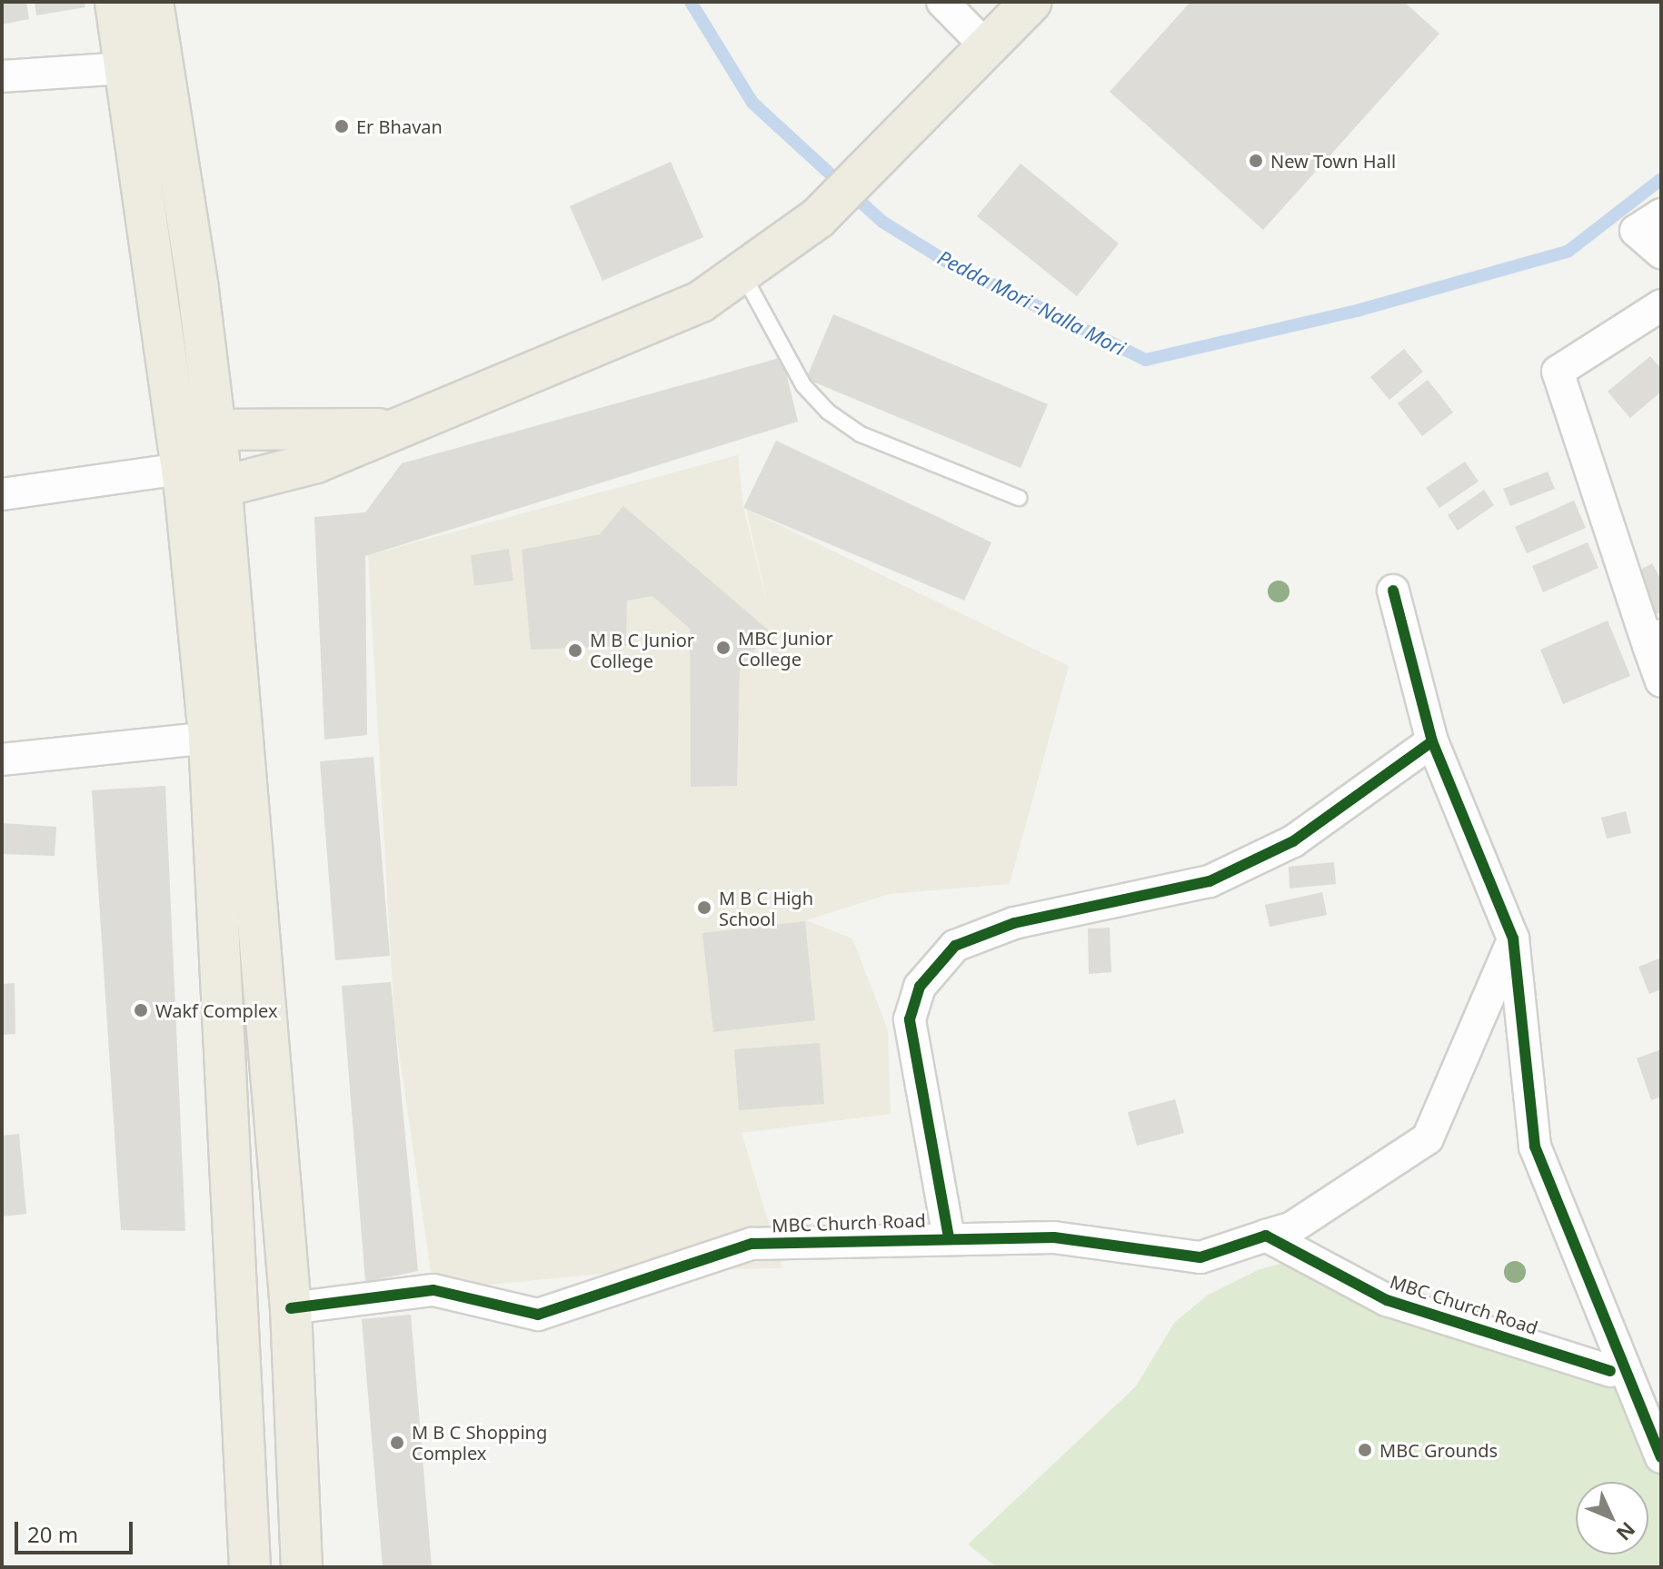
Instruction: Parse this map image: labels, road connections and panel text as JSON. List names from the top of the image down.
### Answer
{
  "streets": {
    "street": ["MBC Church Road"]
  },
  "water": ["Pedda Mori -Nalla Mori"],
  "places": [
    "Er Bhavan",
    "New Town Hall",
    "MBC Junior College",
    "M B C Junior College",
    "M B C High School",
    "Wakf Complex",
    "M B C Shopping Complex",
    "MBC Grounds"
  ],
  "scale_bar": "20 m",
  "north": "bottom right"
}
